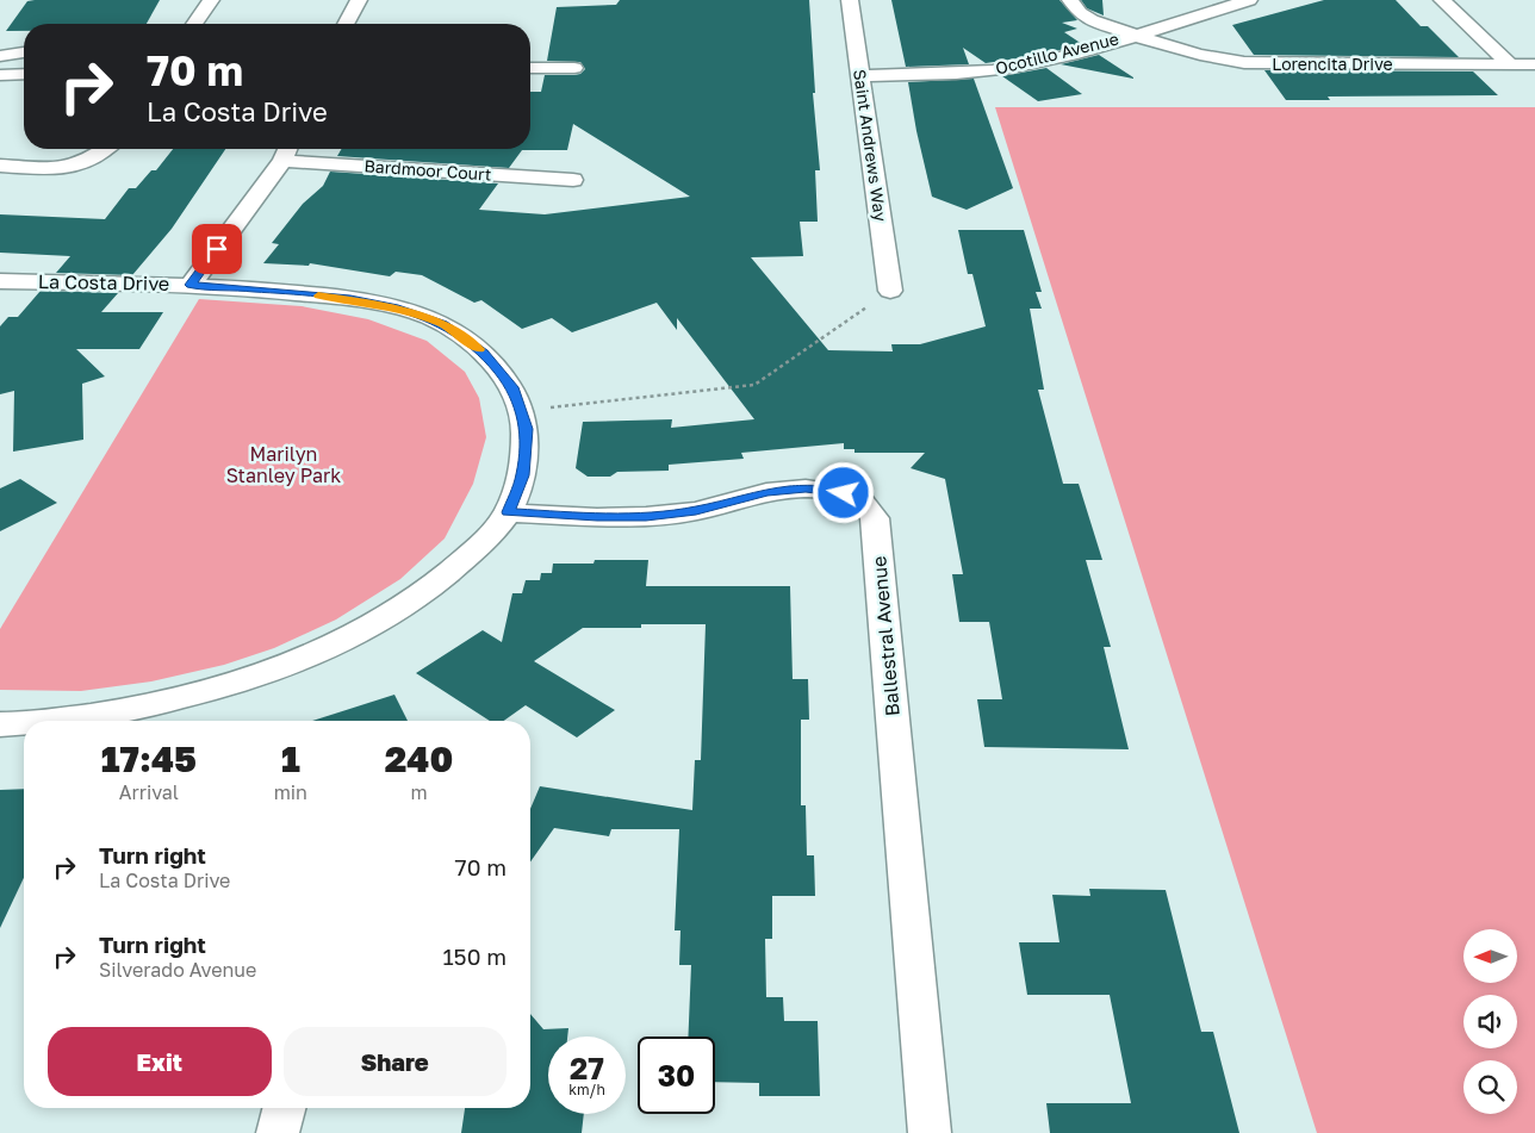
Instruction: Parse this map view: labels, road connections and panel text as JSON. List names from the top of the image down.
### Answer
{
  "streets": {
    "street": [
      "Ocotillo Avenue",
      "Lorencita Drive",
      "Saint Andrews Way",
      "Bardmoor Court",
      "La Costa Drive",
      "Ballestral Avenue"
    ]
  },
  "crossings": [
    ["Ocotillo Avenue", "Lorencita Drive"],
    ["Ocotillo Avenue", "Saint Andrews Way"],
    ["La Costa Drive", "Ballestral Avenue"]
  ],
  "parks": ["Marilyn Stanley Park"],
  "north": "left",
  "page": {
    "turn": ["70 m", "La Costa Drive"],
    "eta": [
      "17:45",
      "Arrival",
      "1",
      "min",
      "240",
      "m"
    ],
    "list": [
      {
        "name": "Turn right",
        "note": "La Costa Drive",
        "value": "70 m"
      },
      {
        "name": "Turn right",
        "note": "Silverado Avenue",
        "value": "150 m"
      }
    ],
    "buttons": ["Exit", "Share"],
    "speed": "27 km/h",
    "limit": "30"
  }
}
